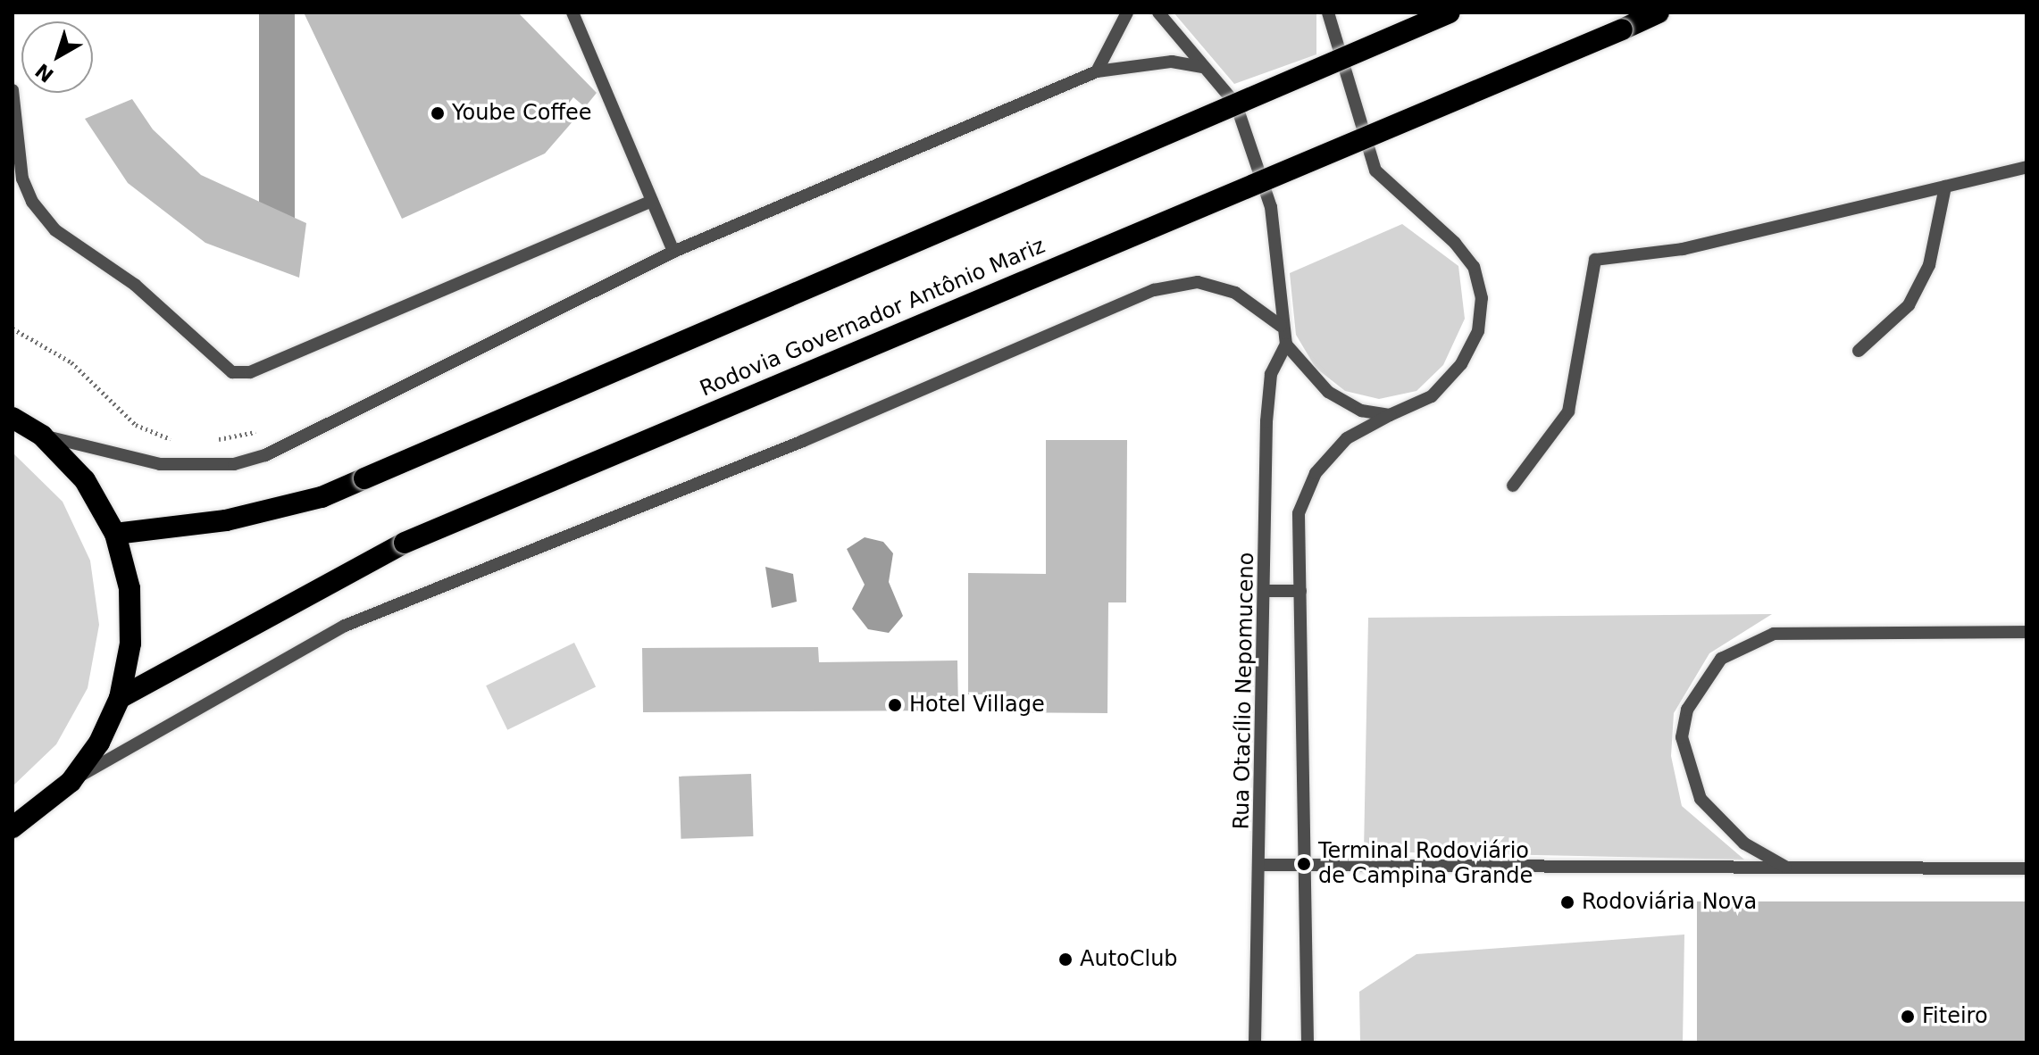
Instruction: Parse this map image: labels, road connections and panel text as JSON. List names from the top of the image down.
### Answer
{
  "streets": {
    "highway": ["Rodovia Governador Antônio Mariz"],
    "street": ["Rua Otacílio Nepomuceno"]
  },
  "places": [
    "Yoube Coffee",
    "Hotel Village",
    "Terminal Rodoviário de Campina Grande",
    "Rodoviária Nova",
    "AutoClub",
    "Fiteiro"
  ],
  "north": "bottom left"
}
